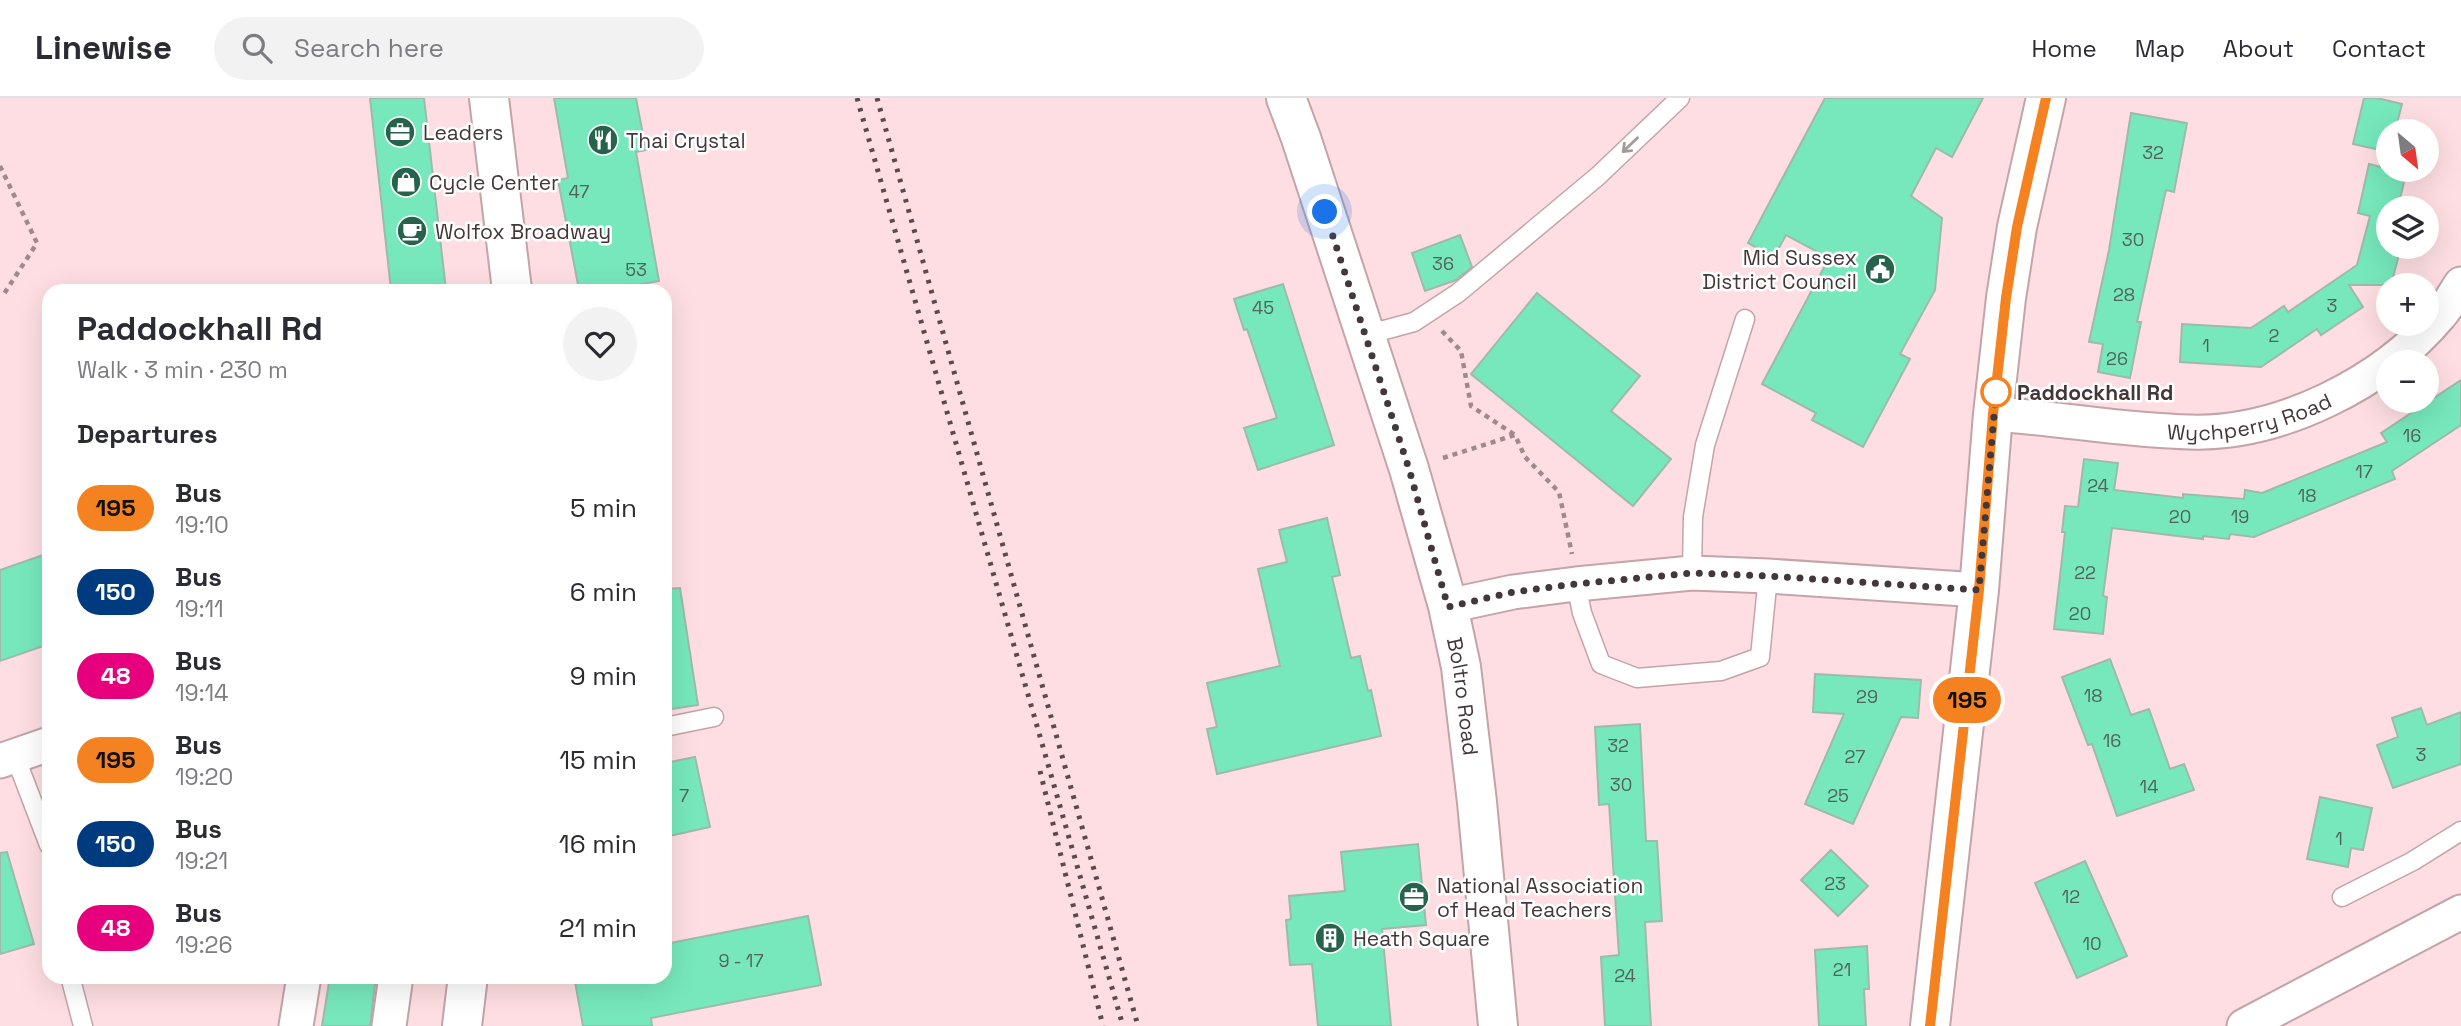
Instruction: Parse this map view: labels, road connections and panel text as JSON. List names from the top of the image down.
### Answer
{
  "streets": {
    "street": ["Wychperry Road", "Boltro Road"]
  },
  "places": {
    "office": ["Leaders", "National Association of Head Teachers"],
    "restaurant": ["Thai Crystal"],
    "shop": ["Cycle Center"],
    "cafe": ["Wolfox Broadway"],
    "public building": ["Mid Sussex District Council"],
    "other": ["Paddockhall Rd"],
    "building": ["Heath Square"]
  },
  "lines": ["bus line 195"],
  "house_numbers": [
    "32",
    "47",
    "30",
    "36",
    "53",
    "28",
    "3",
    "45",
    "2",
    "1",
    "26",
    "16",
    "17",
    "24",
    "18",
    "20",
    "19",
    "22",
    "20",
    "18",
    "29",
    "16",
    "32",
    "3",
    "27",
    "30",
    "14",
    "7",
    "25",
    "1",
    "23",
    "12",
    "10",
    "9 - 17",
    "21",
    "24"
  ],
  "north": "bottom right",
  "page": {
    "header": "Linewise",
    "search": "Search here",
    "nav": [
      "Home",
      "Map",
      "About",
      "Contact"
    ],
    "on_map": "195",
    "map_buttons": ["+", "−"],
    "heading": [
      ["Paddockhall Rd", "Walk · 3 min · 230 m"],
      "Departures"
    ],
    "list": [
      {
        "mark": "195",
        "name": "Bus",
        "note": "19:10",
        "value": "5 min"
      },
      {
        "mark": "150",
        "name": "Bus",
        "note": "19:11",
        "value": "6 min"
      },
      {
        "mark": "48",
        "name": "Bus",
        "note": "19:14",
        "value": "9 min"
      },
      {
        "mark": "195",
        "name": "Bus",
        "note": "19:20",
        "value": "15 min"
      },
      {
        "mark": "150",
        "name": "Bus",
        "note": "19:21",
        "value": "16 min"
      },
      {
        "mark": "48",
        "name": "Bus",
        "note": "19:26",
        "value": "21 min"
      }
    ]
  }
}
